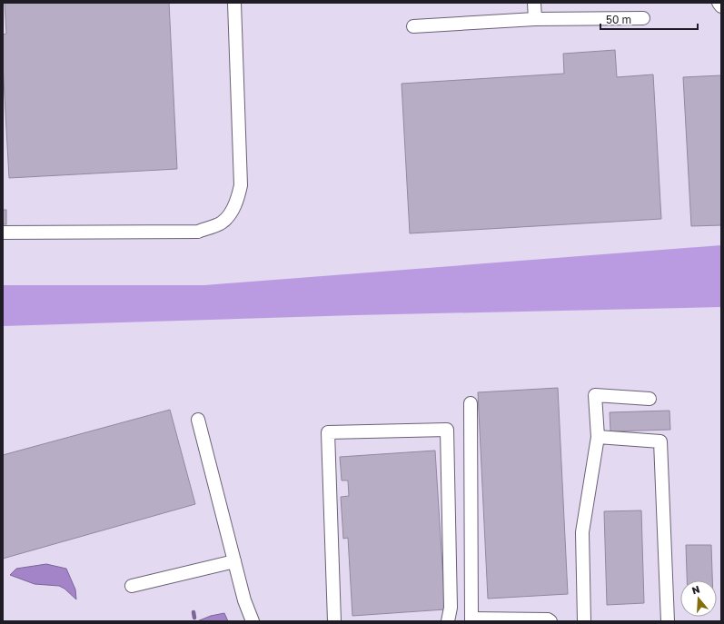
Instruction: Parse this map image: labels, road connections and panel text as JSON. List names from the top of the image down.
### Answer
{
  "scale_bar": "50 m",
  "north": "top"
}
